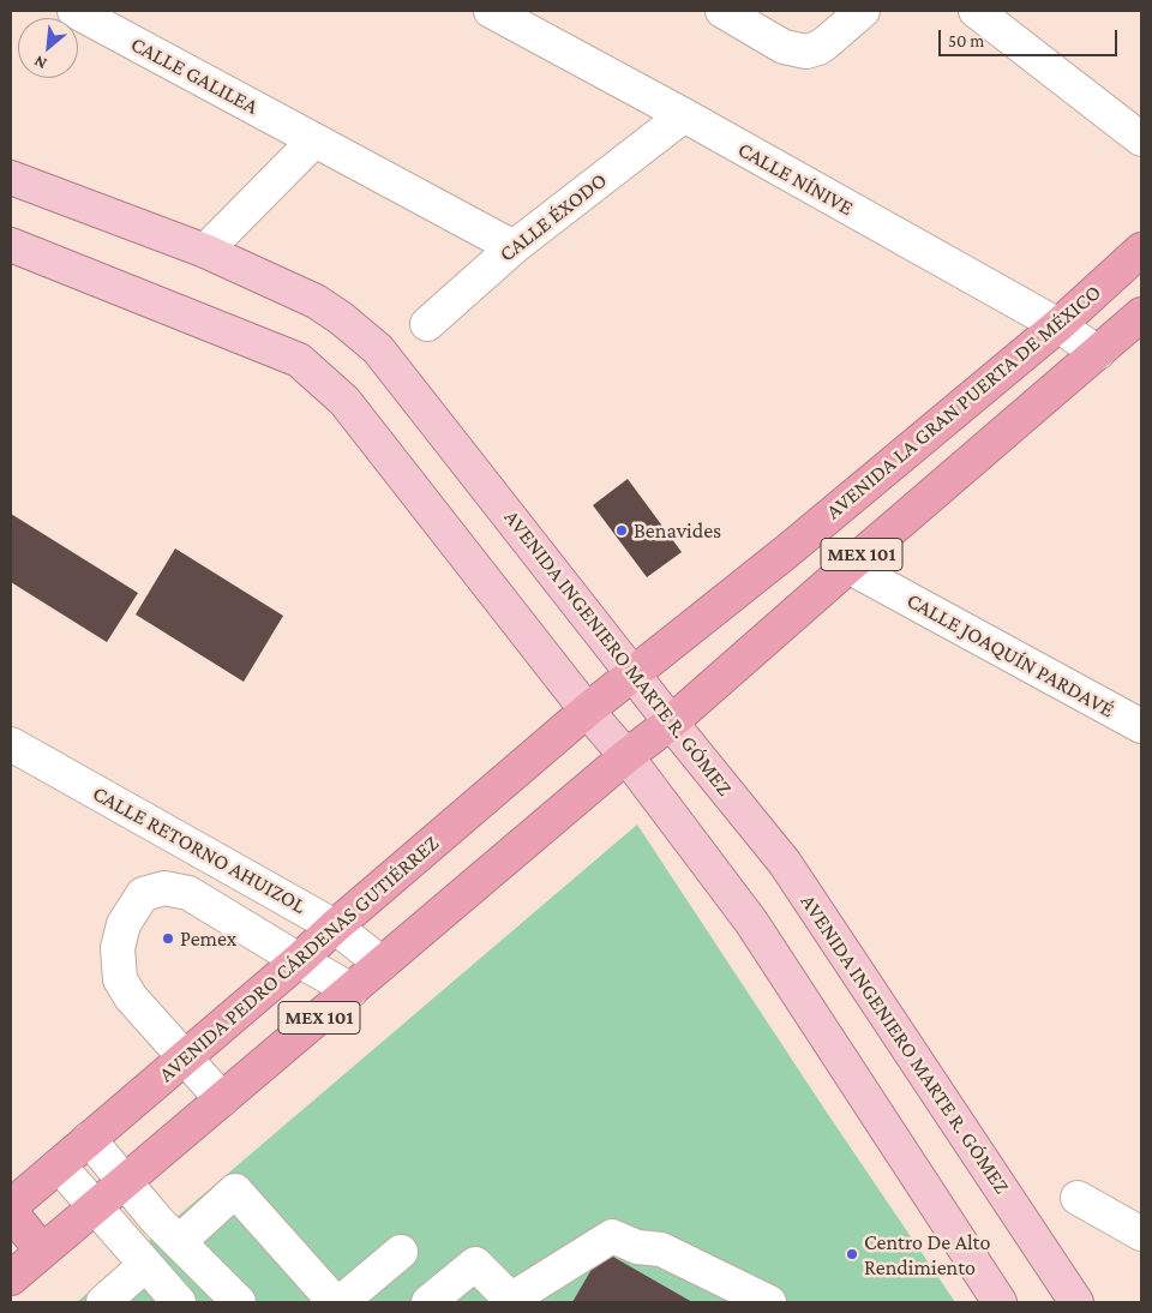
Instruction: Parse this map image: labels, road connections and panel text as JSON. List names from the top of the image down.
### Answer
{
  "streets": {
    "highway": ["AVENIDA LA GRAN PUERTA DE MÉXICO", "MEX 101", "AVENIDA PEDRO CÁRDENAS GUTIÉRREZ"],
    "main road": ["AVENIDA INGENIERO MARTE R. GÓMEZ"],
    "street": [
      "CALLE GALILEA",
      "CALLE NÍNIVE",
      "CALLE ÉXODO",
      "CALLE JOAQUÍN PARDAVÉ",
      "CALLE RETORNO AHUIZOL"
    ]
  },
  "crossings": [
    ["CALLE GALILEA", "CALLE ÉXODO"],
    ["CALLE NÍNIVE", "CALLE ÉXODO"],
    ["CALLE NÍNIVE", "AVENIDA LA GRAN PUERTA DE MÉXICO"],
    ["CALLE NÍNIVE", "MEX 101"],
    ["AVENIDA LA GRAN PUERTA DE MÉXICO", "AVENIDA INGENIERO MARTE R. GÓMEZ"],
    ["AVENIDA LA GRAN PUERTA DE MÉXICO", "AVENIDA PEDRO CÁRDENAS GUTIÉRREZ"],
    ["MEX 101", "AVENIDA INGENIERO MARTE R. GÓMEZ"],
    ["MEX 101", "CALLE JOAQUÍN PARDAVÉ"],
    ["MEX 101", "CALLE RETORNO AHUIZOL"],
    ["CALLE RETORNO AHUIZOL", "AVENIDA PEDRO CÁRDENAS GUTIÉRREZ"]
  ],
  "places": ["Benavides", "Pemex", "Centro De Alto Rendimiento"],
  "scale_bar": "50 m",
  "north": "bottom left"
}
